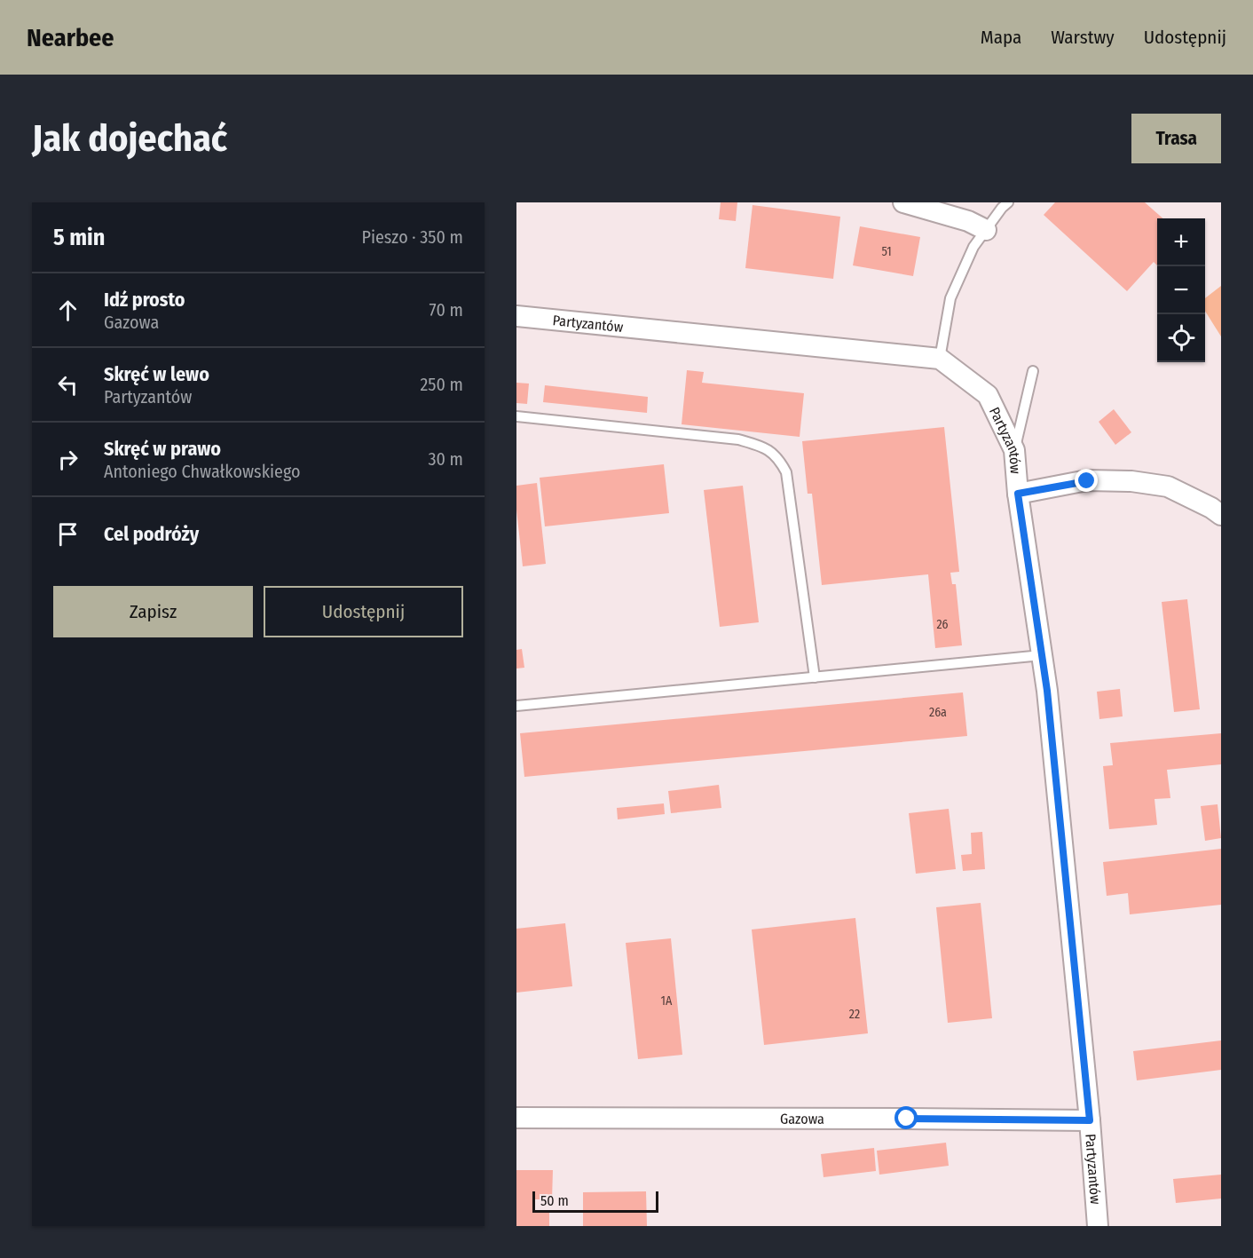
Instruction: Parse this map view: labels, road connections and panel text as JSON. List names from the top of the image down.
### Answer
{
  "streets": {
    "street": ["Partyzantów", "Gazowa"]
  },
  "crossings": [
    ["Partyzantów", "Gazowa"]
  ],
  "house_numbers": [
    "51",
    "26",
    "26a",
    "1A",
    "22"
  ],
  "scale_bar": "50 m",
  "page": {
    "header": "Nearbee",
    "nav": ["Mapa", "Warstwy", "Udostępnij"],
    "buttons": [
      "Trasa",
      ["Zapisz", "Udostępnij"]
    ],
    "title": "Jak dojechać",
    "heading": ["5 min", "Pieszo · 350 m"],
    "map_buttons": ["+", "−"],
    "list": [
      ["Idź prosto", "Gazowa", "70 m"],
      ["Skręć w lewo", "Partyzantów", "250 m"],
      ["Skręć w prawo", "Antoniego Chwałkowskiego", "30 m"],
      "Cel podróży"
    ],
    "scale": "50 m"
  }
}
